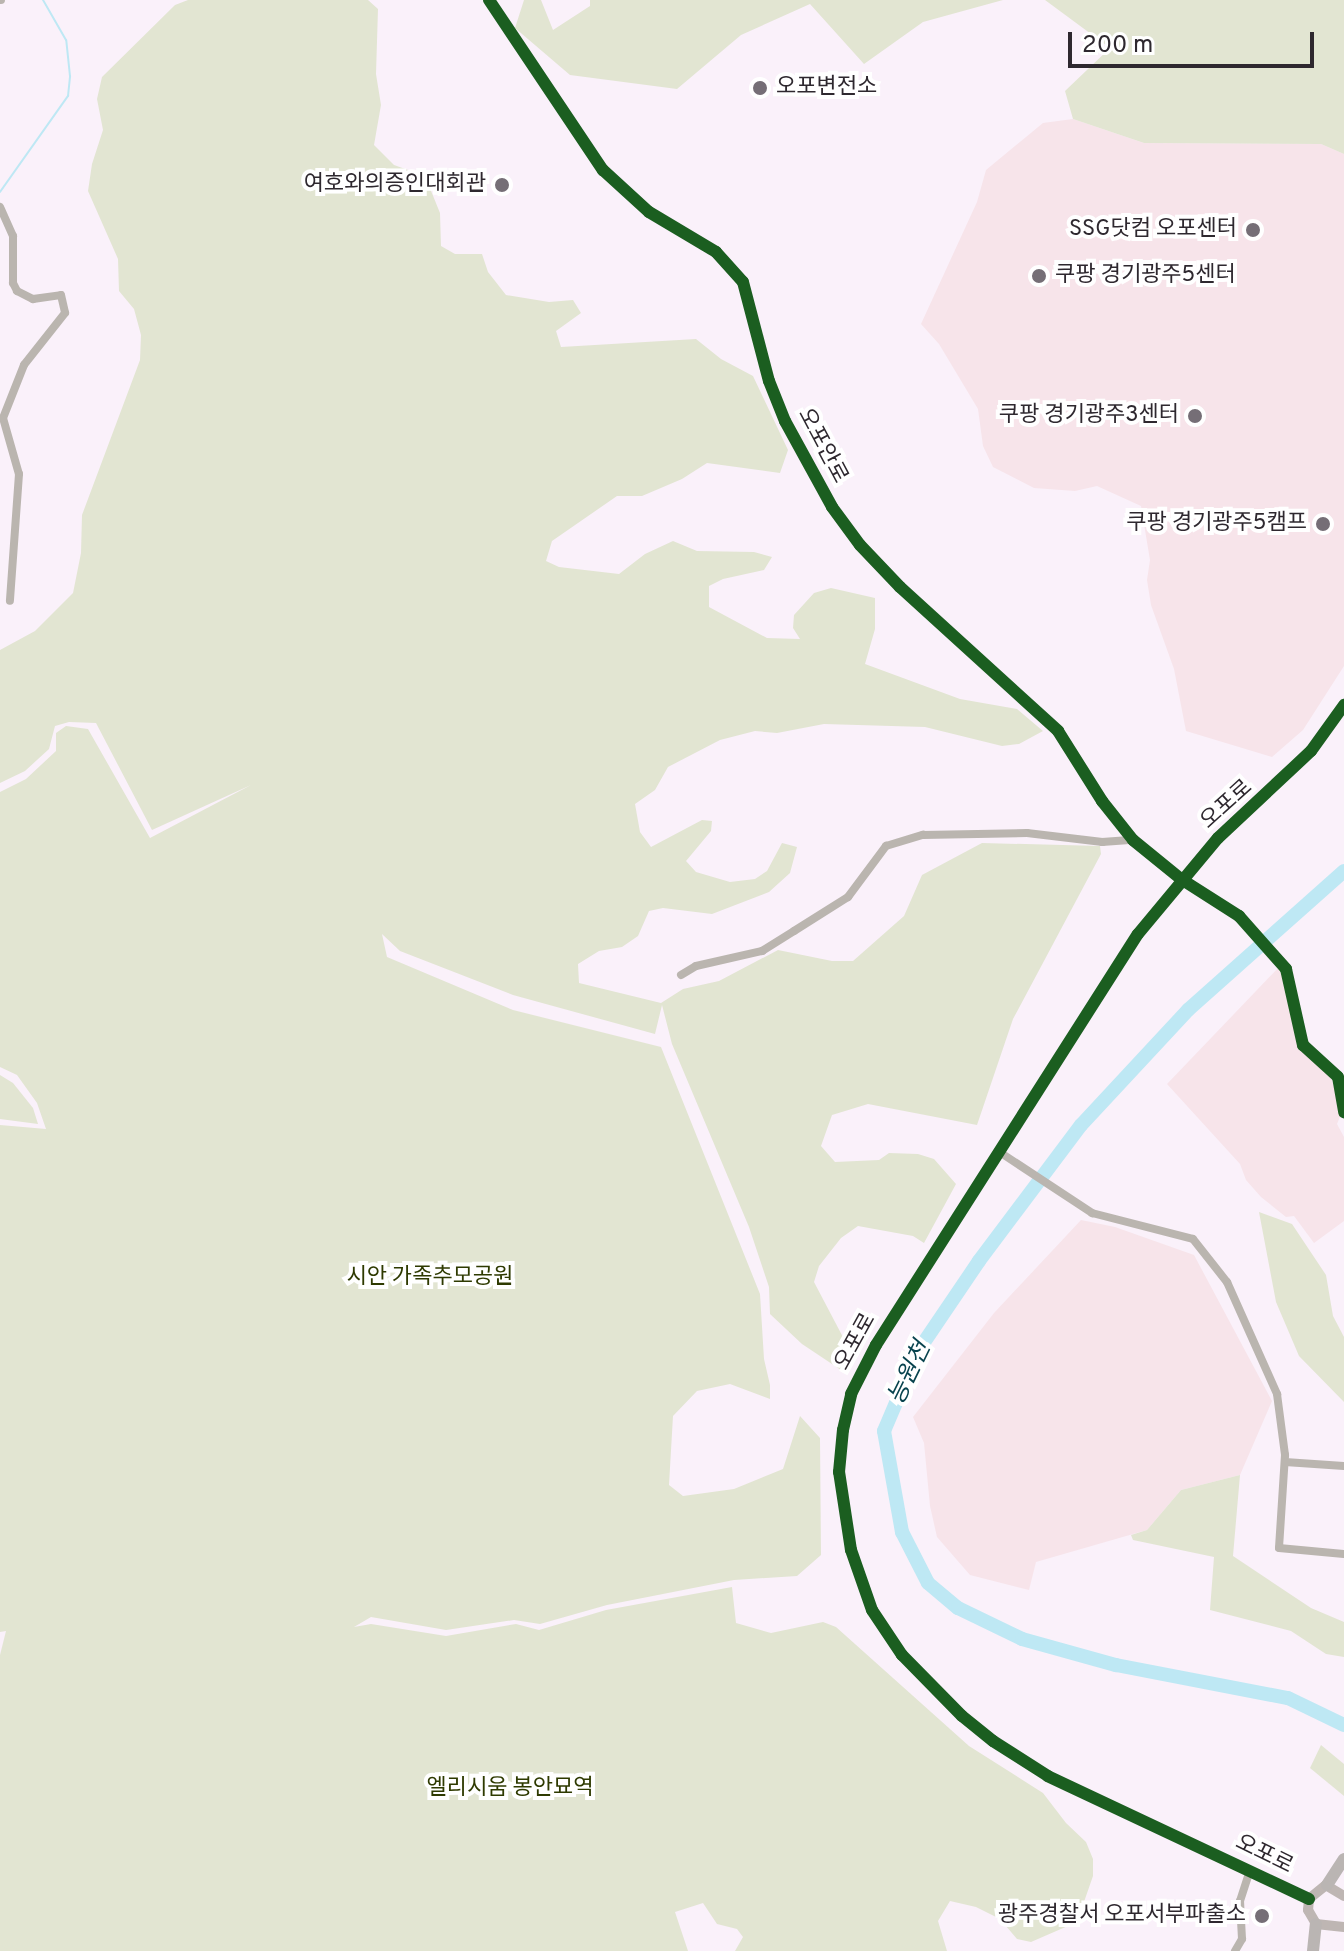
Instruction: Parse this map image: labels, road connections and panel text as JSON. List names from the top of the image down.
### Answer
{
  "streets": {
    "main road": ["오포로"],
    "street": ["오포안로"]
  },
  "crossings": [
    ["오포안로", "오포로"]
  ],
  "water": ["능원천"],
  "parks": ["시안 가족추모공원", "엘리시움 봉안묘역"],
  "places": [
    "오포변전소",
    "여호와의증인대회관",
    "SSG닷컴 오포센터",
    "쿠팡 경기광주5센터",
    "쿠팡 경기광주3센터",
    "쿠팡 경기광주5캠프",
    "광주경찰서 오포서부파출소"
  ],
  "scale_bar": "200 m"
}
